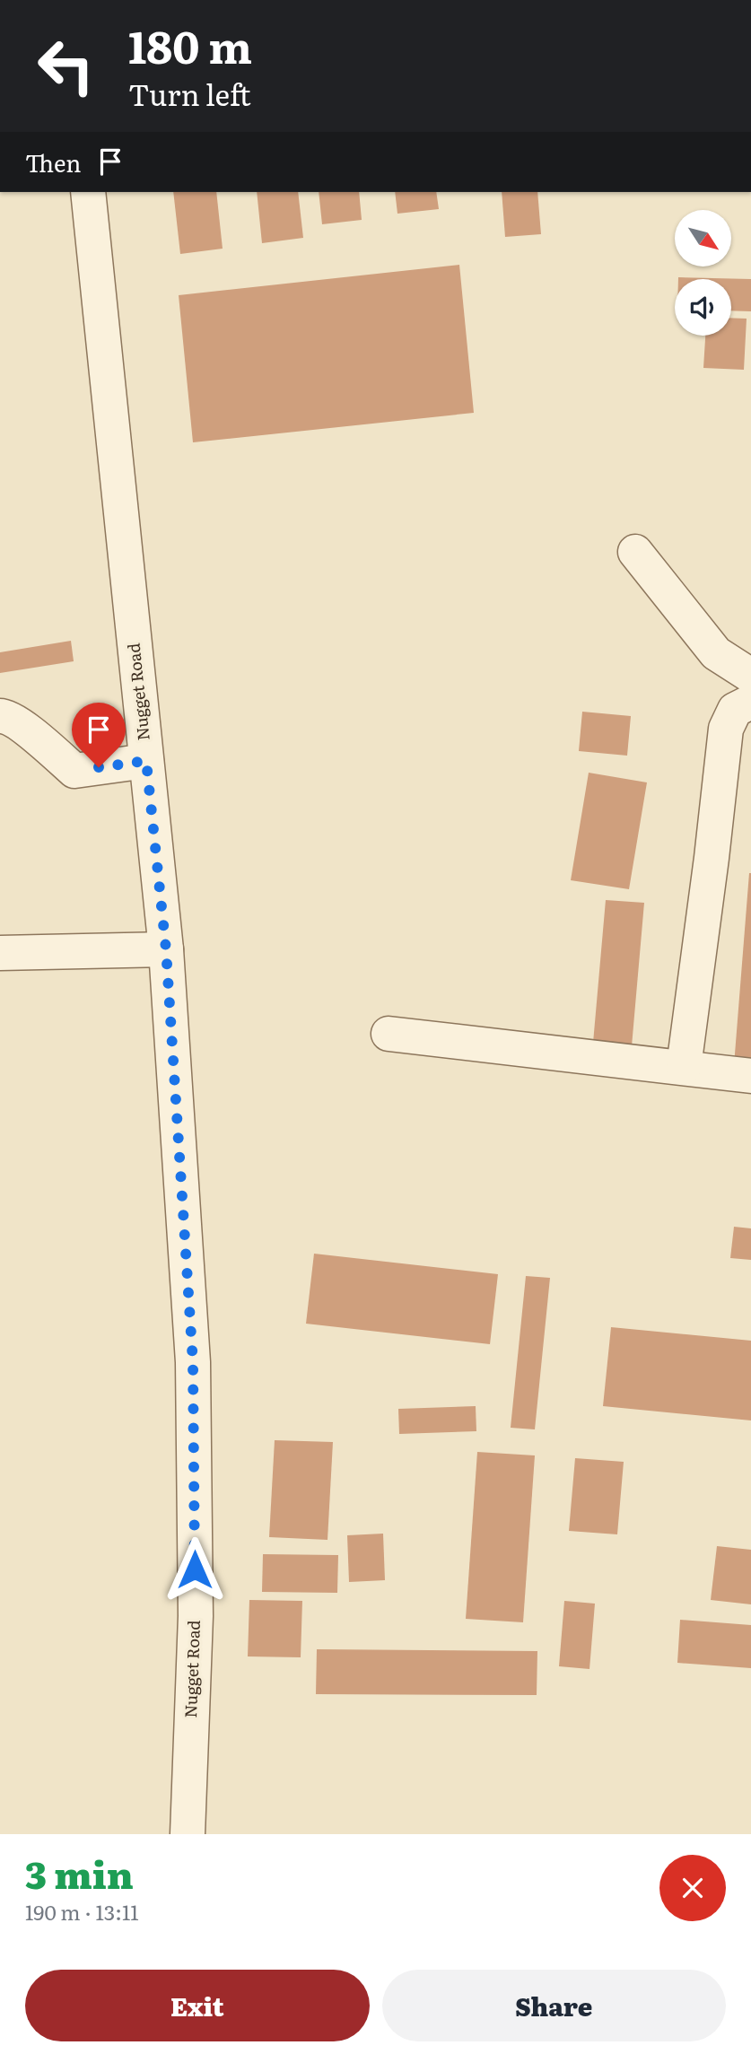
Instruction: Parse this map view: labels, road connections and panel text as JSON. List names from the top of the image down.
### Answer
{
  "streets": {
    "street": ["Nugget Road"]
  },
  "north": "bottom right",
  "page": {
    "turn": ["180 m", "Turn left"],
    "then": "Then",
    "heading": ["3 min", "190 m · 13:11"],
    "buttons": ["Exit", "Share"]
  }
}
